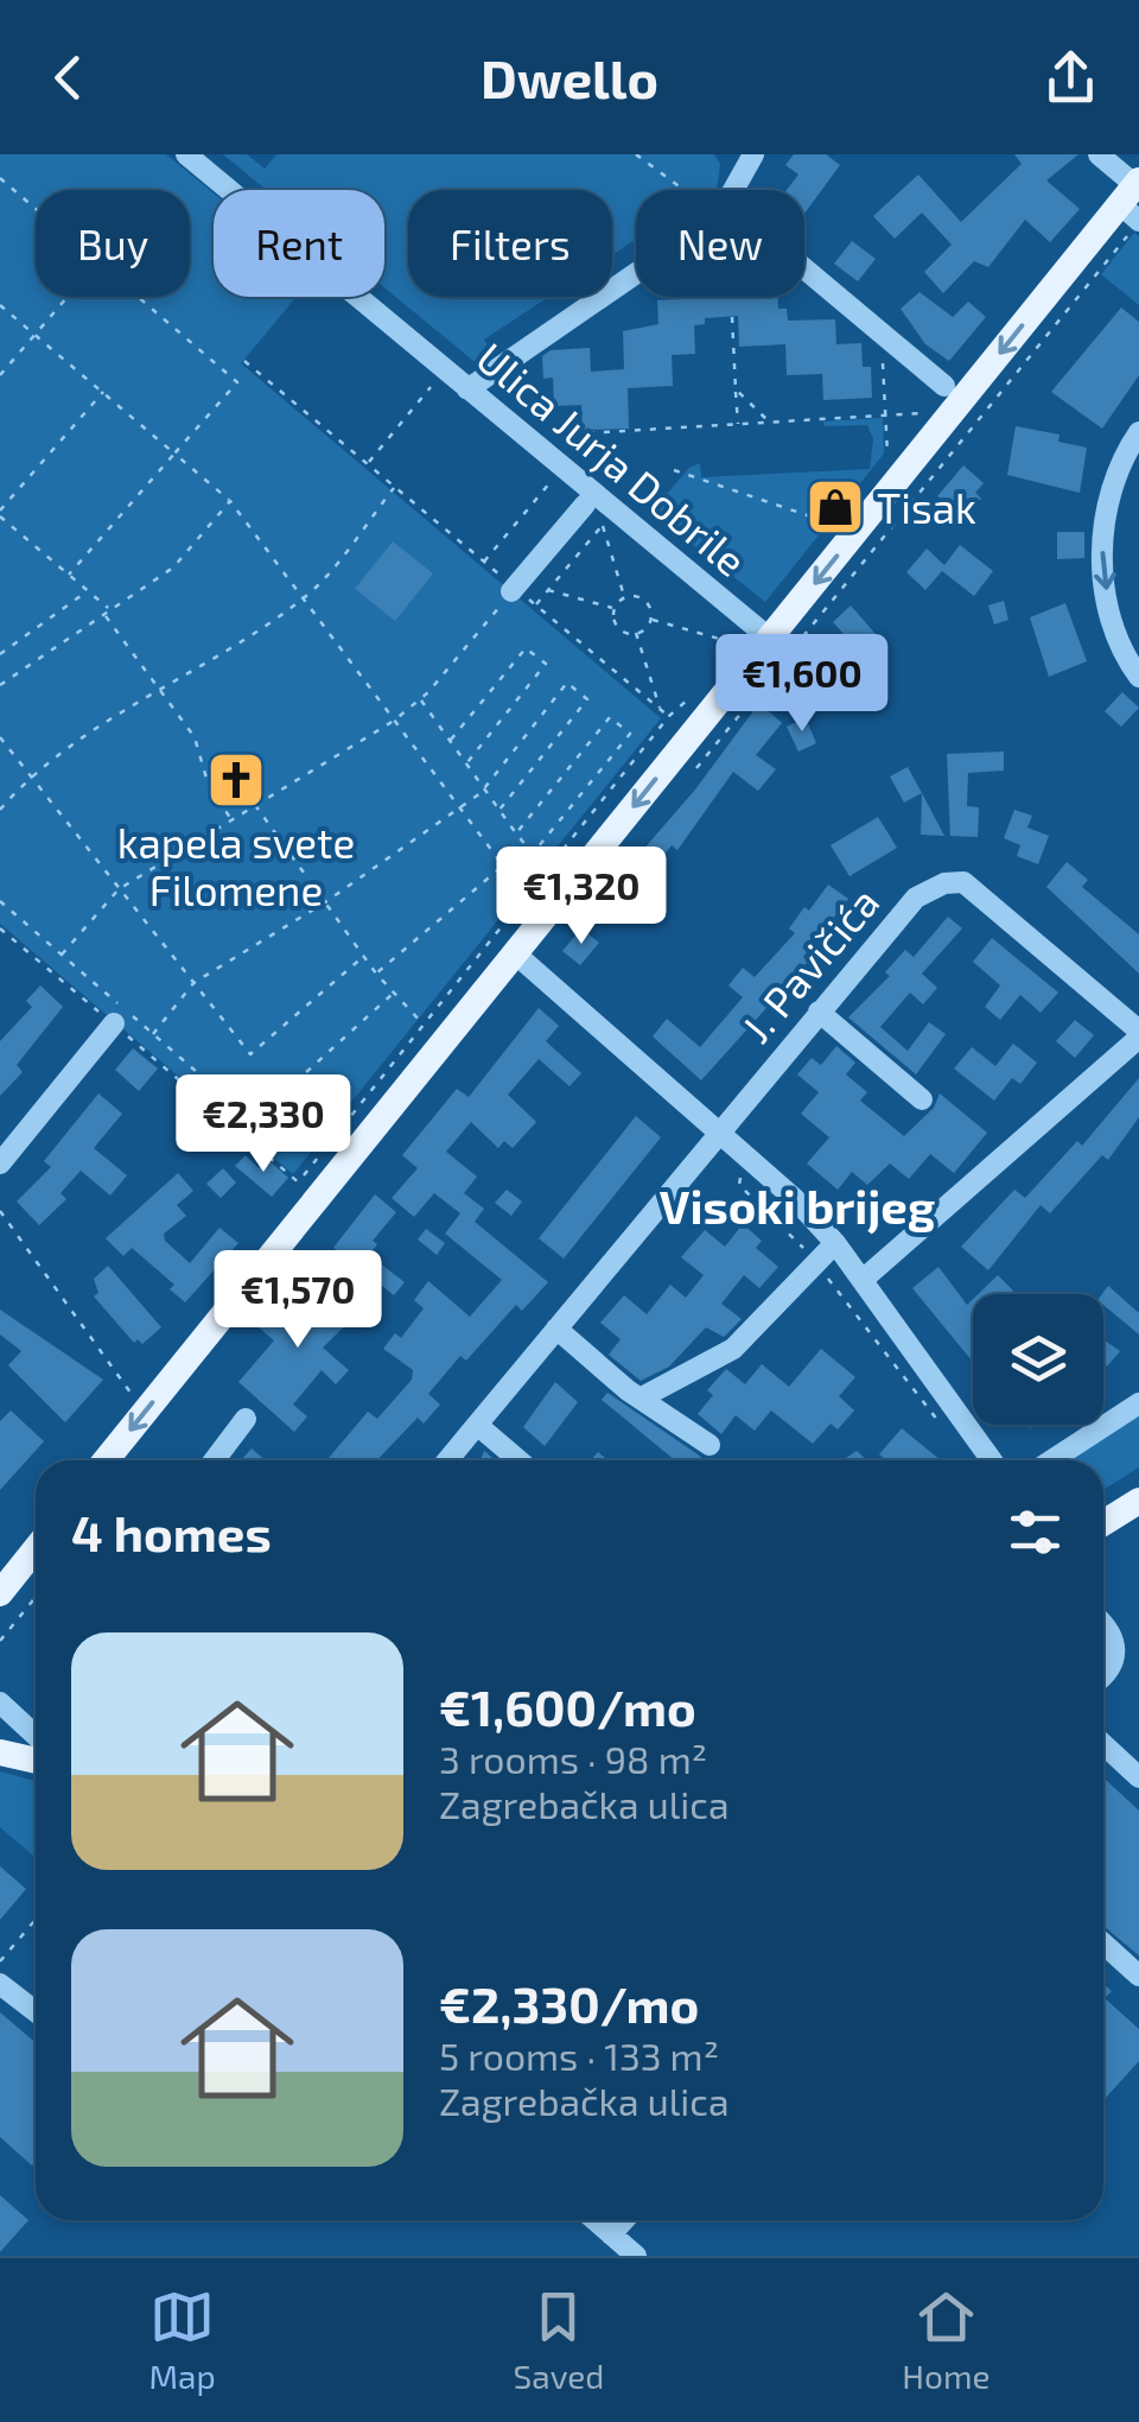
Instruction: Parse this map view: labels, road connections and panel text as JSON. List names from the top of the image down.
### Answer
{
  "streets": {
    "street": ["Ulica Jurja Dobrile", "J. Pavičića"]
  },
  "districts": ["Visoki brijeg"],
  "places": {
    "shop": ["Tisak"],
    "church": ["kapela svete Filomene"]
  },
  "page": {
    "header": "Dwello",
    "chip": [
      "Buy",
      "Rent",
      "Filters",
      "New"
    ],
    "price": [
      "€1,600",
      "€1,320",
      "€2,330",
      "€1,570"
    ],
    "heading": "4 homes",
    "list": [
      {
        "name": "€1,600/mo",
        "note": "3 rooms · 98 m² · Zagrebačka ulica"
      },
      {
        "name": "€2,330/mo",
        "note": "5 rooms · 133 m² · Zagrebačka ulica"
      }
    ],
    "tabs": ["Map", "Saved", "Home"]
  }
}
